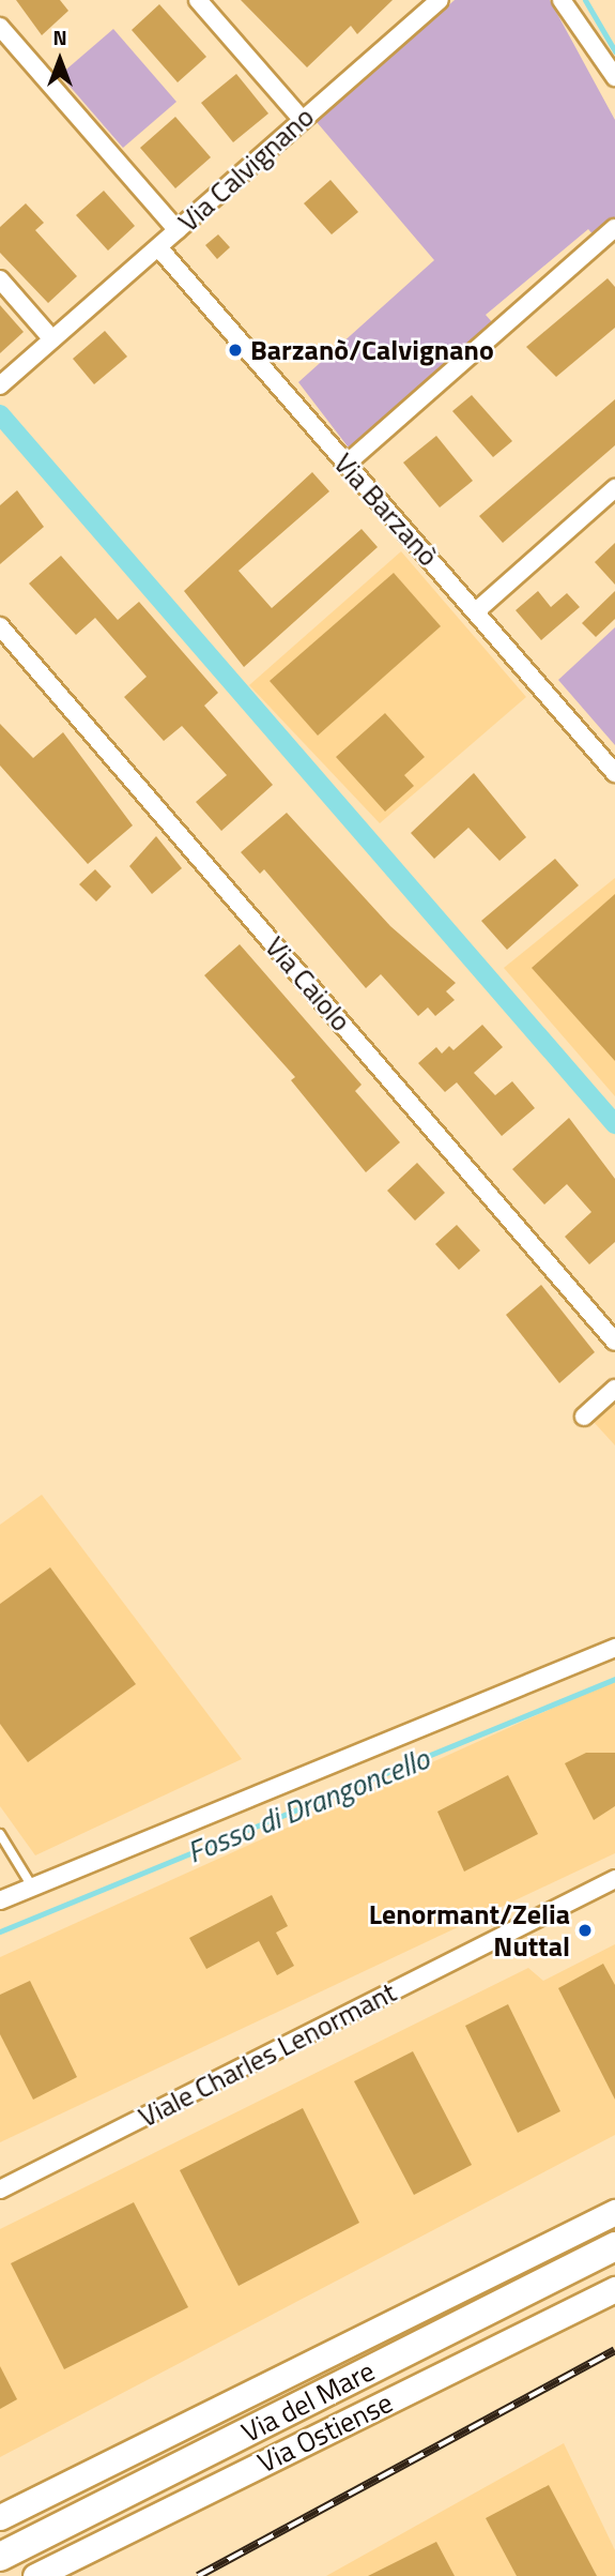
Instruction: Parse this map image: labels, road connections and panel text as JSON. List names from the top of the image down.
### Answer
{
  "streets": {
    "main road": ["Via del Mare", "Via Ostiense"],
    "street": [
      "Via Calvignano",
      "Via Barzanò",
      "Via Caiolo",
      "Viale Charles Lenormant"
    ]
  },
  "crossings": [
    ["Via Calvignano", "Via Barzanò"]
  ],
  "water": ["Fosso di Drangoncello"],
  "places": ["Barzanò/Calvignano", "Lenormant/Zelia Nuttal"],
  "north": "top"
}
